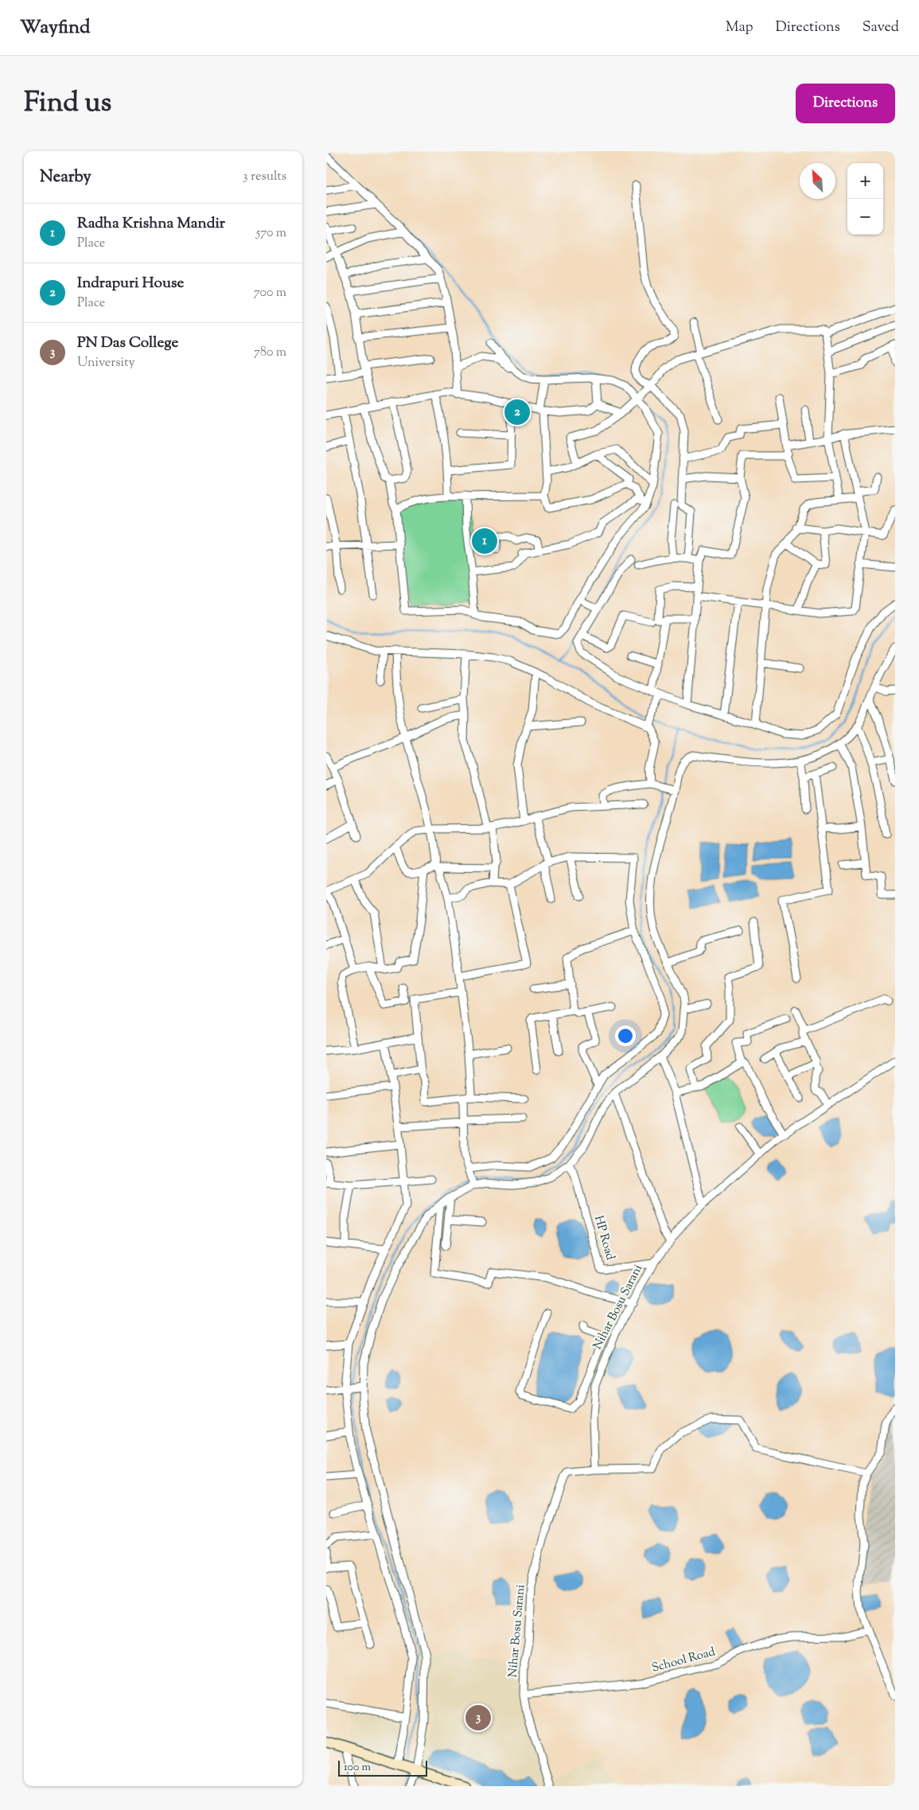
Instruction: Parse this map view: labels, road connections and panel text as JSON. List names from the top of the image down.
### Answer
{
  "streets": {
    "street": ["HP Road", "Nihar Bosu Sarani", "School Road"]
  },
  "crossings": [
    ["HP Road", "Nihar Bosu Sarani"],
    ["Nihar Bosu Sarani", "School Road"]
  ],
  "scale_bar": "100 m",
  "north": "top left",
  "page": {
    "header": "Wayfind",
    "nav": ["Map", "Directions", "Saved"],
    "title": "Find us",
    "buttons": "Directions",
    "heading": ["Nearby", "3 results"],
    "map_buttons": ["+", "−"],
    "list": [
      {
        "mark": "1",
        "name": "Radha Krishna Mandir",
        "note": "Place",
        "value": "570 m"
      },
      {
        "mark": "2",
        "name": "Indrapuri House",
        "note": "Place",
        "value": "700 m"
      },
      {
        "mark": "3",
        "name": "PN Das College",
        "note": "University",
        "value": "780 m"
      }
    ],
    "pins": ["2", "1", "3"],
    "scale": "100 m"
  }
}
